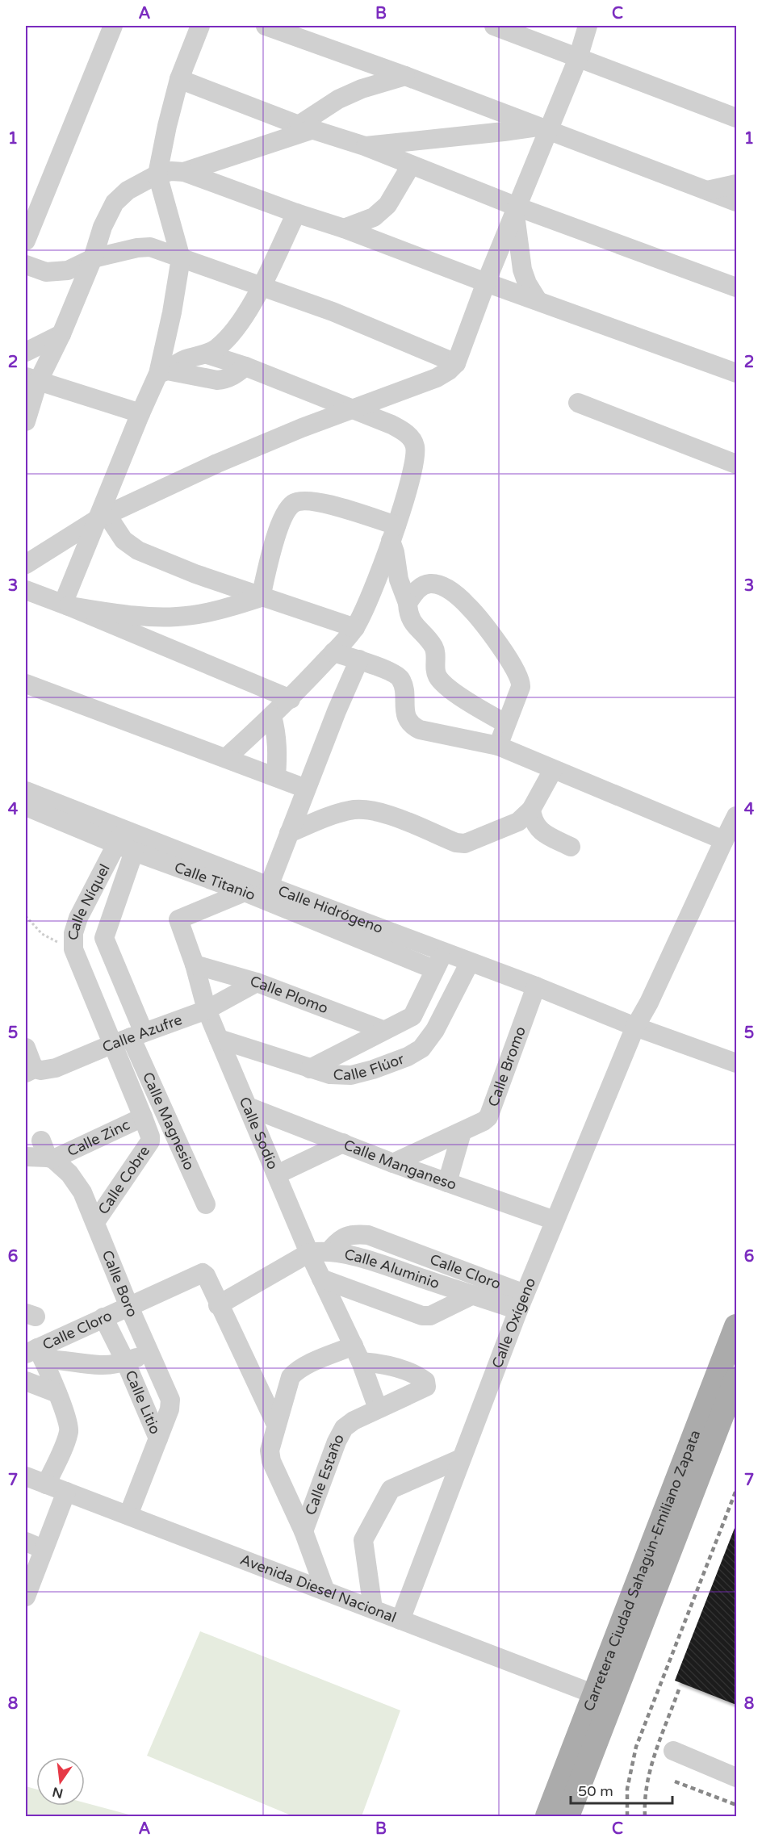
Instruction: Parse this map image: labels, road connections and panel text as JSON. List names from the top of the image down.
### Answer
{
  "streets": {
    "main road": ["Carretera Ciudad Sahagún-Emiliano Zapata"],
    "street": [
      "Calle Titanio",
      "Calle Níquel",
      "Calle Hidrógeno",
      "Calle Plomo",
      "Calle Azufre",
      "Calle Flúor",
      "Calle Bromo",
      "Calle Magnesio",
      "Calle Sodio",
      "Calle Zinc",
      "Calle Manganeso",
      "Calle Cobre",
      "Calle Aluminio",
      "Calle Cloro",
      "Calle Boro",
      "Calle Oxígeno",
      "Calle Litio",
      "Calle Estaño",
      "Avenida Diesel Nacional"
    ]
  },
  "crossings": [
    ["Calle Titanio", "Calle Níquel"],
    ["Calle Titanio", "Calle Hidrógeno"],
    ["Calle Titanio", "Calle Magnesio"],
    ["Calle Titanio", "Calle Sodio"],
    ["Calle Níquel", "Calle Hidrógeno"],
    ["Calle Níquel", "Calle Azufre"],
    ["Calle Níquel", "Calle Zinc"],
    ["Calle Níquel", "Calle Cobre"],
    ["Calle Hidrógeno", "Calle Flúor"],
    ["Calle Hidrógeno", "Calle Bromo"],
    ["Calle Hidrógeno", "Calle Oxígeno"],
    ["Calle Plomo", "Calle Azufre"],
    ["Calle Plomo", "Calle Sodio"],
    ["Calle Azufre", "Calle Magnesio"],
    ["Calle Azufre", "Calle Sodio"],
    ["Calle Flúor", "Calle Sodio"],
    ["Calle Bromo", "Calle Manganeso"],
    ["Calle Sodio", "Calle Manganeso"],
    ["Calle Sodio", "Calle Aluminio"],
    ["Calle Sodio", "Calle Estaño"],
    ["Calle Zinc", "Calle Boro"],
    ["Calle Manganeso", "Calle Oxígeno"],
    ["Calle Cobre", "Calle Boro"],
    ["Calle Aluminio", "Calle Cloro"],
    ["Calle Aluminio", "Calle Oxígeno"],
    ["Calle Cloro", "Calle Boro"],
    ["Calle Cloro", "Calle Oxígeno"],
    ["Calle Cloro", "Calle Litio"],
    ["Calle Boro", "Calle Litio"],
    ["Calle Oxígeno", "Avenida Diesel Nacional"],
    ["Calle Litio", "Avenida Diesel Nacional"],
    ["Carretera Ciudad Sahagún-Emiliano Zapata", "Avenida Diesel Nacional"]
  ],
  "scale_bar": "50 m",
  "north": "bottom",
  "grid": {
    "columns": ["A", "B", "C"],
    "rows": [
      "1",
      "2",
      "3",
      "4",
      "5",
      "6",
      "7",
      "8"
    ]
  }
}
